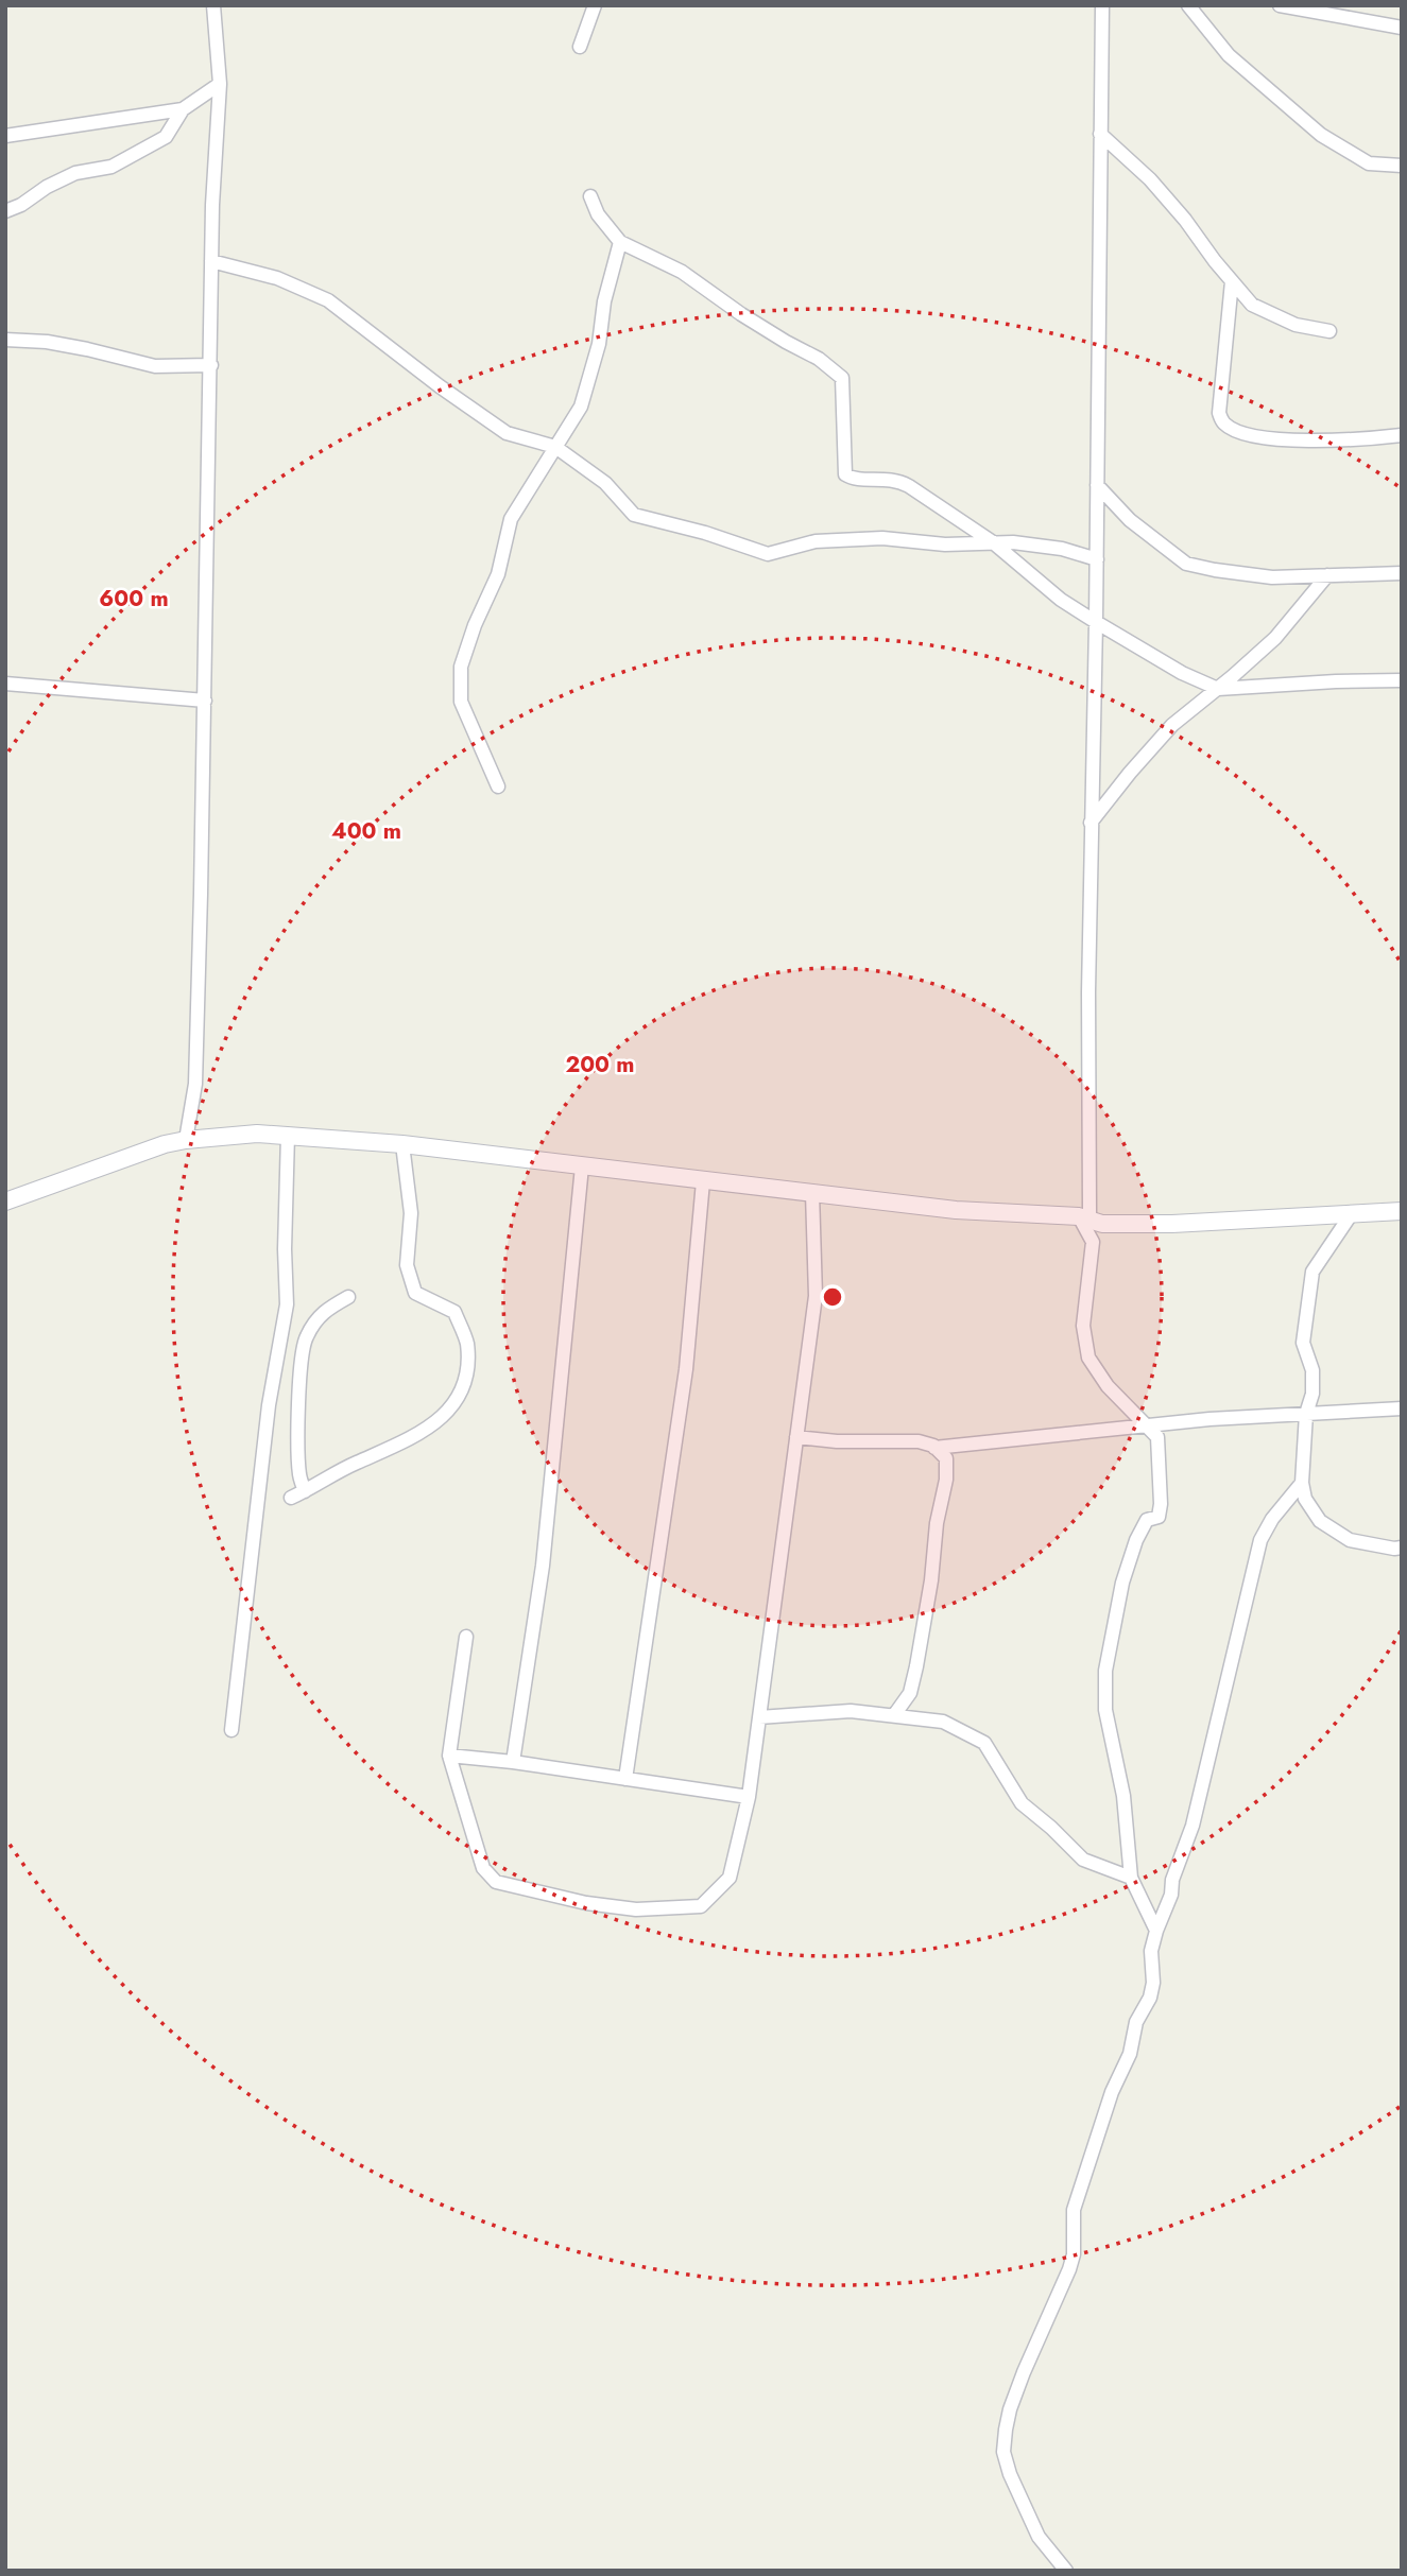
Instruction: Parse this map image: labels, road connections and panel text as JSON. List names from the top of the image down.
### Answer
{
  "rings": ["600 m", "400 m", "200 m"]
}
